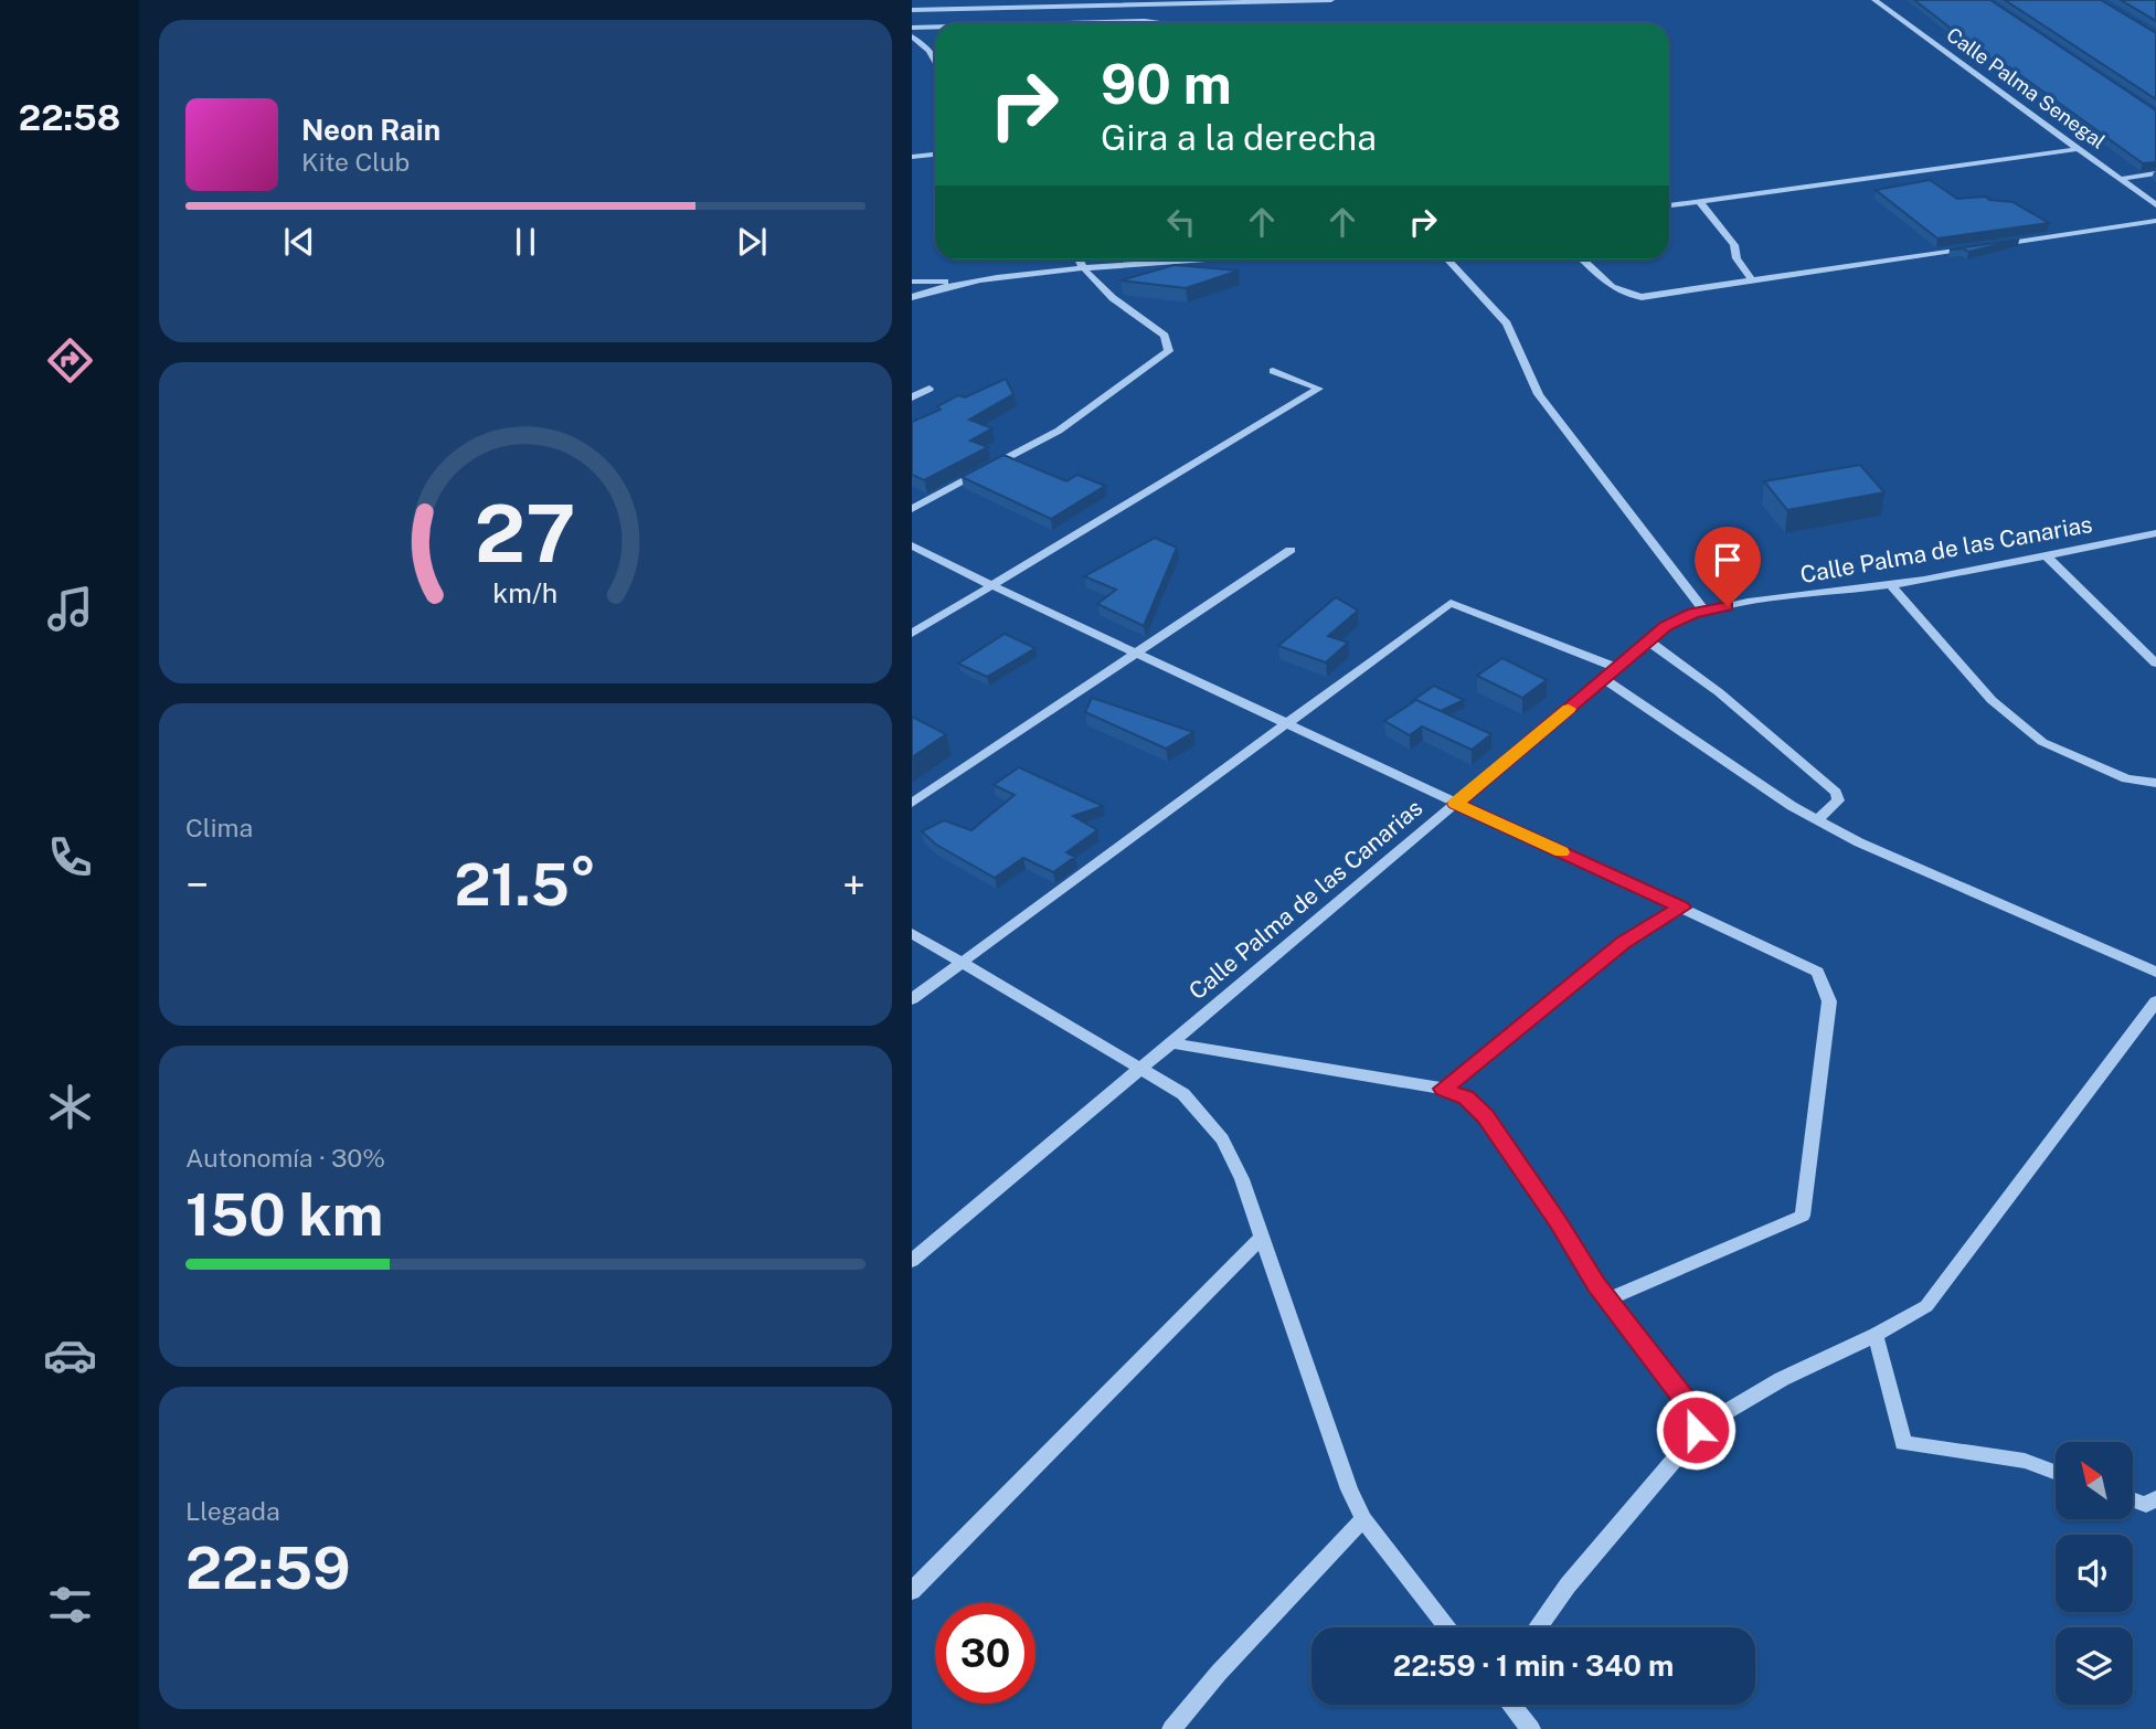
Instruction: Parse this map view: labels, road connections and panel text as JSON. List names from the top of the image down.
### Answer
{
  "streets": {
    "street": ["Calle Palma Senegal", "Calle Palma de las Canarias"]
  },
  "north": "top left",
  "page": {
    "tabs": "22:58",
    "turn": ["90 m", "Gira a la derecha"],
    "song": ["Neon Rain", "Kite Club"],
    "tile": [
      "Clima",
      ["Autonomía · 30%", "150 km"],
      ["Llegada", "22:59"]
    ],
    "heat": ["−", "21.5°", "+"],
    "limit": "30",
    "trip": "22:59 · 1 min · 340 m",
    "gauge": ["27", "km/h"]
  }
}
